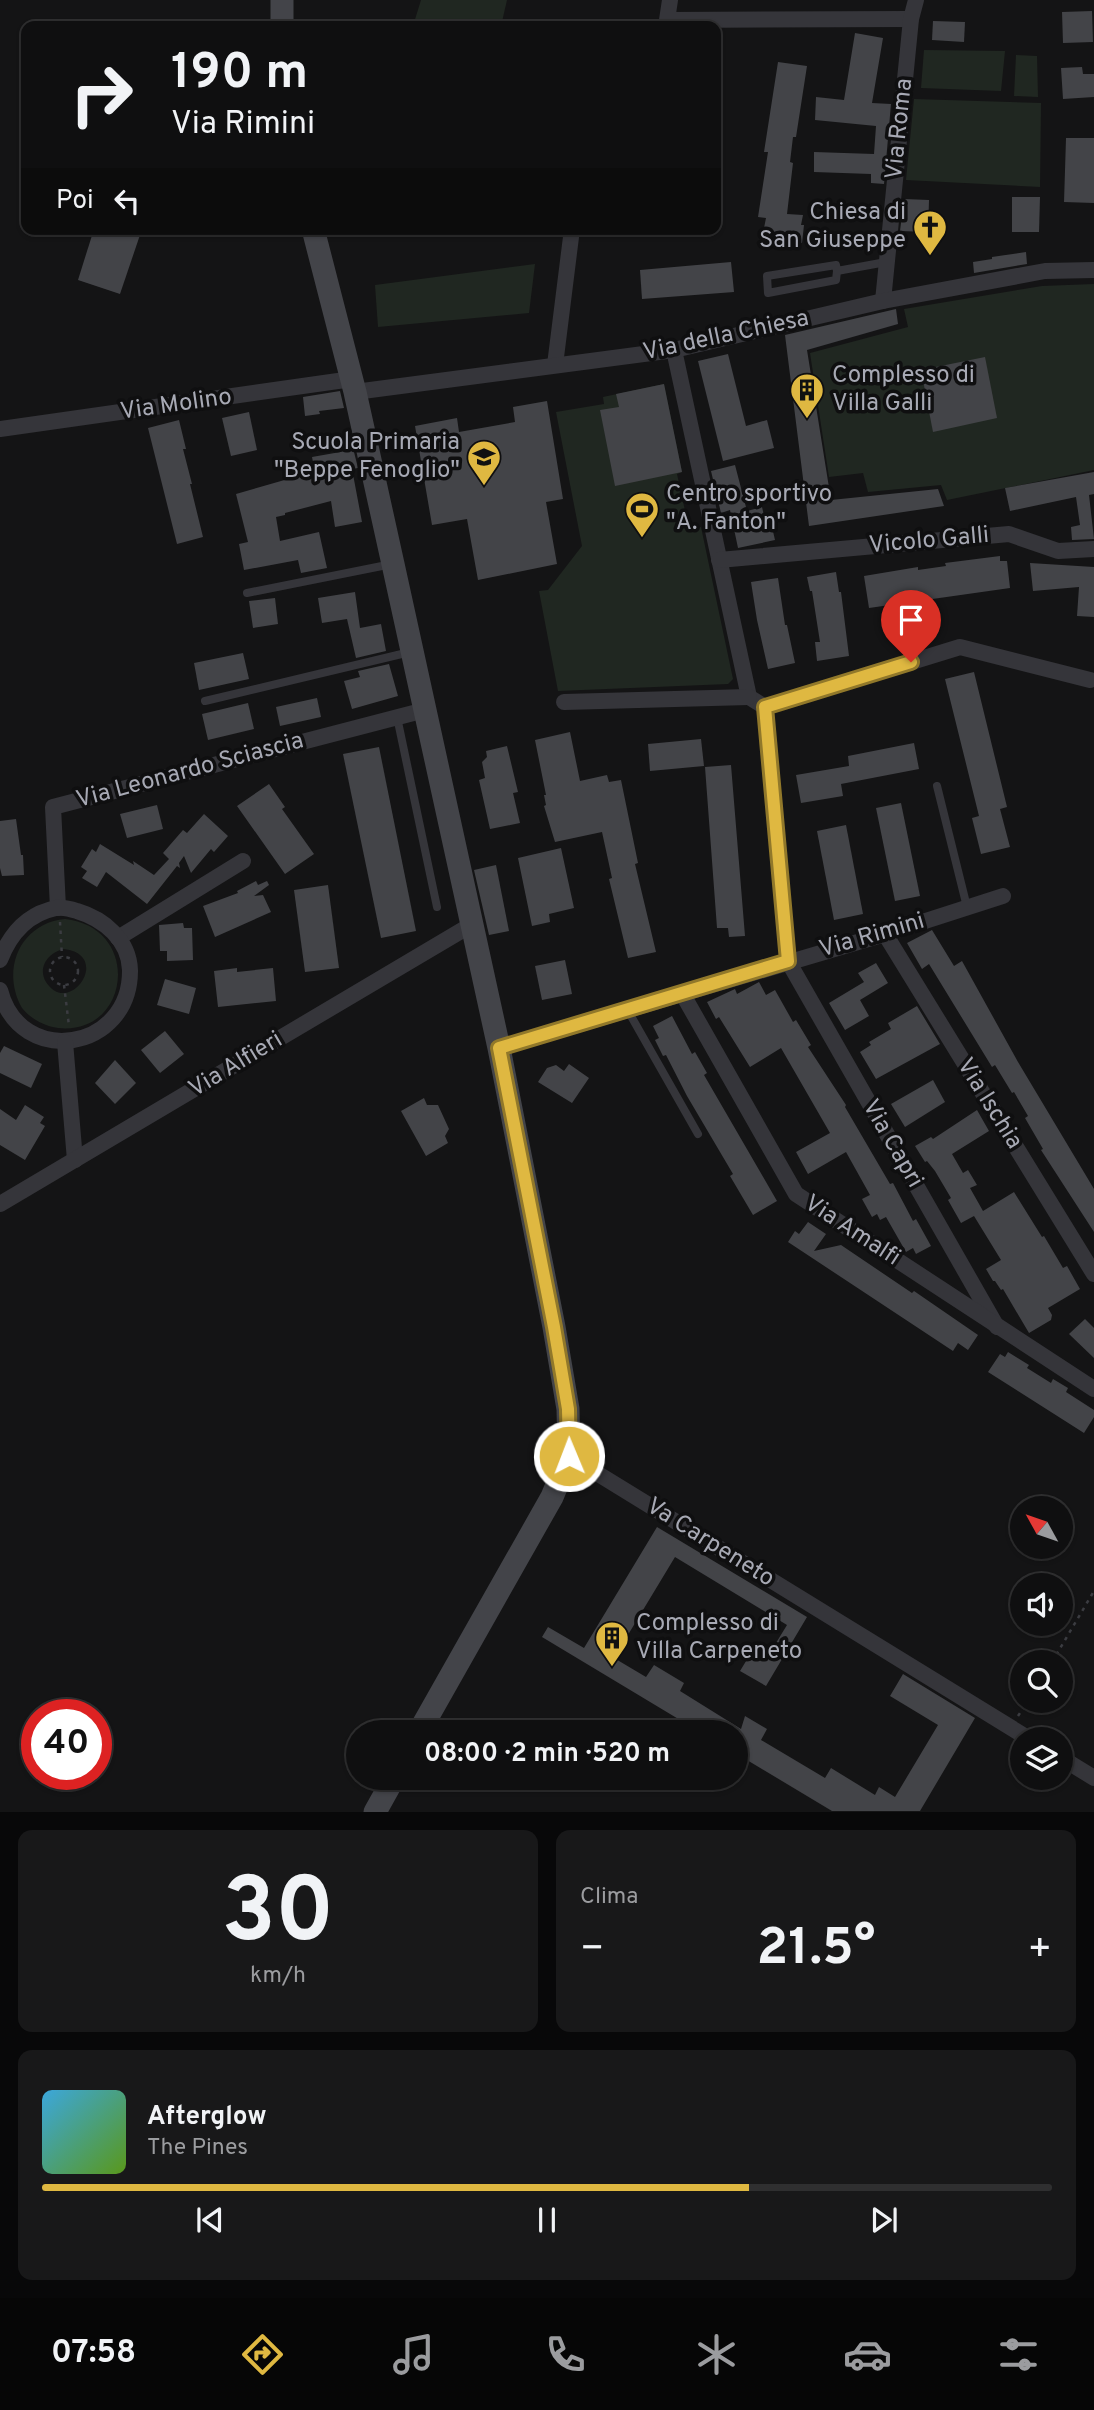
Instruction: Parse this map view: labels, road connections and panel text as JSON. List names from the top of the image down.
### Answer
{
  "streets": {
    "street": [
      "Via Roma",
      "Via della Chiesa",
      "Via Molino",
      "Vicolo Galli",
      "Via Leonardo Sciascia",
      "Via Rimini",
      "Via Alfieri",
      "Via Ischia",
      "Via Capri",
      "Via Amalfi",
      "Va Carpeneto"
    ]
  },
  "crossings": [
    ["Via Roma", "Via della Chiesa"],
    ["Via della Chiesa", "Via Molino"],
    ["Via Rimini", "Via Ischia"],
    ["Via Rimini", "Via Capri"],
    ["Via Rimini", "Via Amalfi"],
    ["Via Capri", "Via Amalfi"]
  ],
  "places": {
    "church": ["Chiesa di San Giuseppe"],
    "building": ["Complesso di Villa Galli", "Complesso di Villa Carpeneto"],
    "school or university": ["Scuola Primaria \"Beppe Fenoglio\""],
    "sports": ["Centro sportivo \"A. Fanton\""]
  },
  "north": "top left",
  "page": {
    "turn": ["190 m", "Via Rimini"],
    "then": "Poi",
    "limit": "40",
    "trip": "08:00 · 2 min · 520 m",
    "tile": [
      ["30", "km/h"],
      "Clima"
    ],
    "heat": ["−", "21.5°", "+"],
    "song": ["Afterglow", "The Pines"],
    "tabs": "07:58"
  }
}
